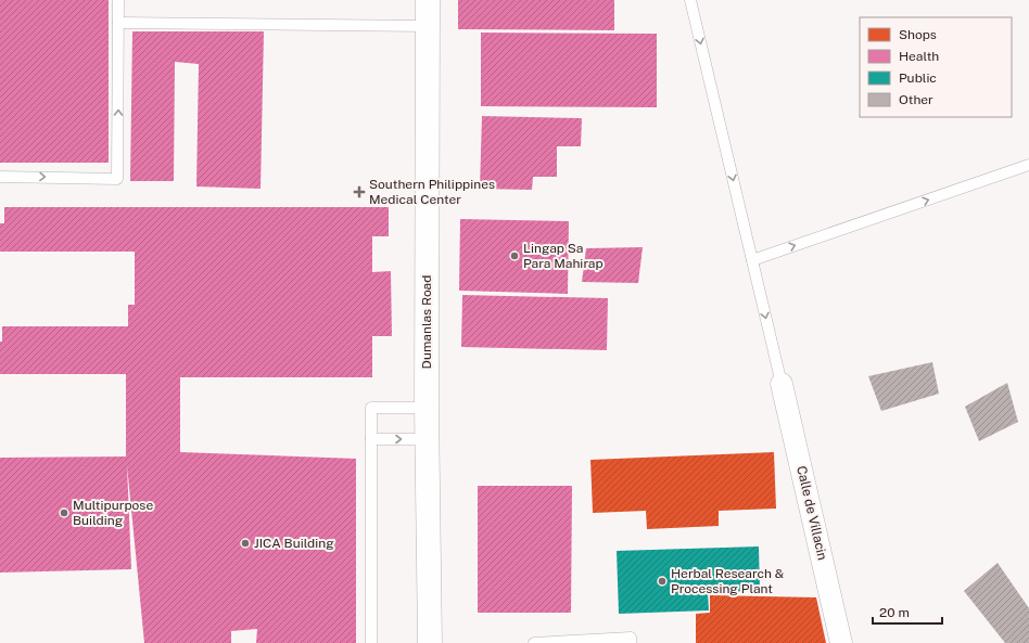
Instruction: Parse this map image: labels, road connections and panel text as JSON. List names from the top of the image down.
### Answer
{
  "streets": {
    "main road": ["Dumanlas Road"],
    "street": ["Calle de Villacin"]
  },
  "places": {
    "health": ["Southern Philippines Medical Center"],
    "other": [
      "Lingap Sa Para Mahirap",
      "Multipurpose Building",
      "JICA Building",
      "Herbal Research & Processing Plant"
    ]
  },
  "legend": [
    "Shops",
    "Health",
    "Public",
    "Other"
  ],
  "scale_bar": "20 m"
}
